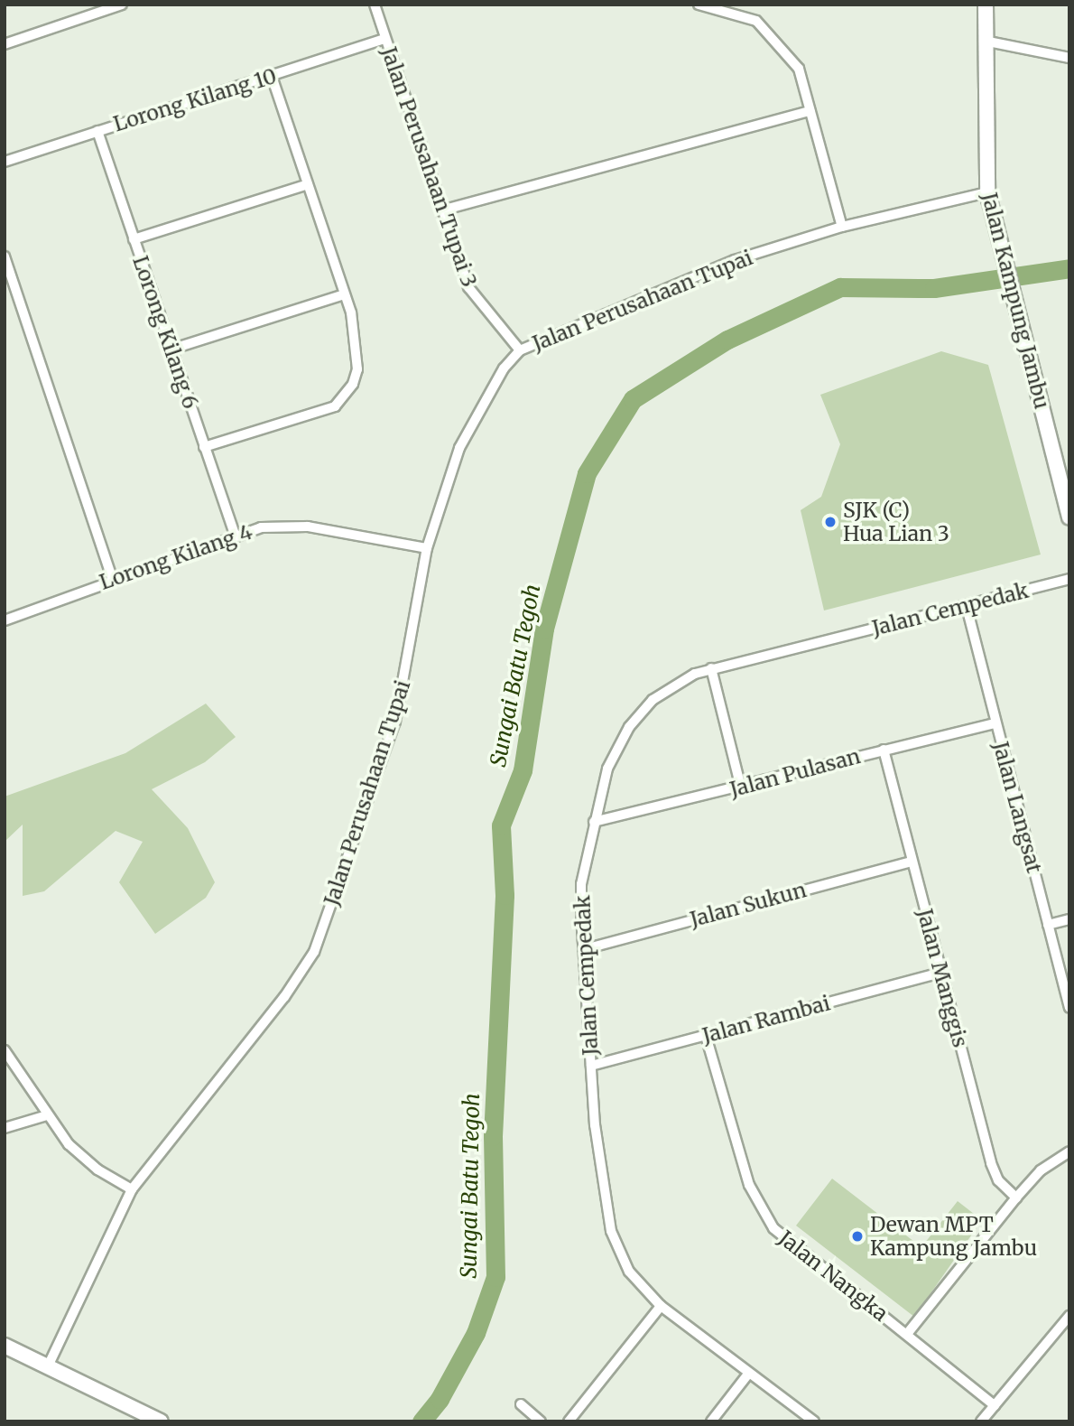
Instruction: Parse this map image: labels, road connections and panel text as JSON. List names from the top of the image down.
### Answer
{
  "streets": {
    "main road": ["Jalan Kampung Jambu"],
    "street": [
      "Lorong Kilang 10",
      "Jalan Perusahaan Tupai 3",
      "Jalan Perusahaan Tupai",
      "Lorong Kilang 6",
      "Lorong Kilang 4",
      "Jalan Cempedak",
      "Jalan Pulasan",
      "Jalan Langsat",
      "Jalan Sukun",
      "Jalan Manggis",
      "Jalan Rambai",
      "Jalan Nangka"
    ]
  },
  "crossings": [
    ["Lorong Kilang 10", "Jalan Perusahaan Tupai 3"],
    ["Lorong Kilang 10", "Lorong Kilang 6"],
    ["Jalan Perusahaan Tupai 3", "Jalan Perusahaan Tupai"],
    ["Jalan Perusahaan Tupai", "Jalan Kampung Jambu"],
    ["Jalan Perusahaan Tupai", "Lorong Kilang 4"],
    ["Lorong Kilang 6", "Lorong Kilang 4"],
    ["Jalan Cempedak", "Jalan Pulasan"],
    ["Jalan Cempedak", "Jalan Langsat"],
    ["Jalan Cempedak", "Jalan Sukun"],
    ["Jalan Cempedak", "Jalan Rambai"],
    ["Jalan Pulasan", "Jalan Langsat"],
    ["Jalan Pulasan", "Jalan Manggis"],
    ["Jalan Sukun", "Jalan Manggis"],
    ["Jalan Manggis", "Jalan Rambai"],
    ["Jalan Rambai", "Jalan Nangka"]
  ],
  "water": ["Sungai Batu Tegoh"],
  "places": ["SJK (C) Hua Lian 3", "Dewan MPT Kampung Jambu"]
}
